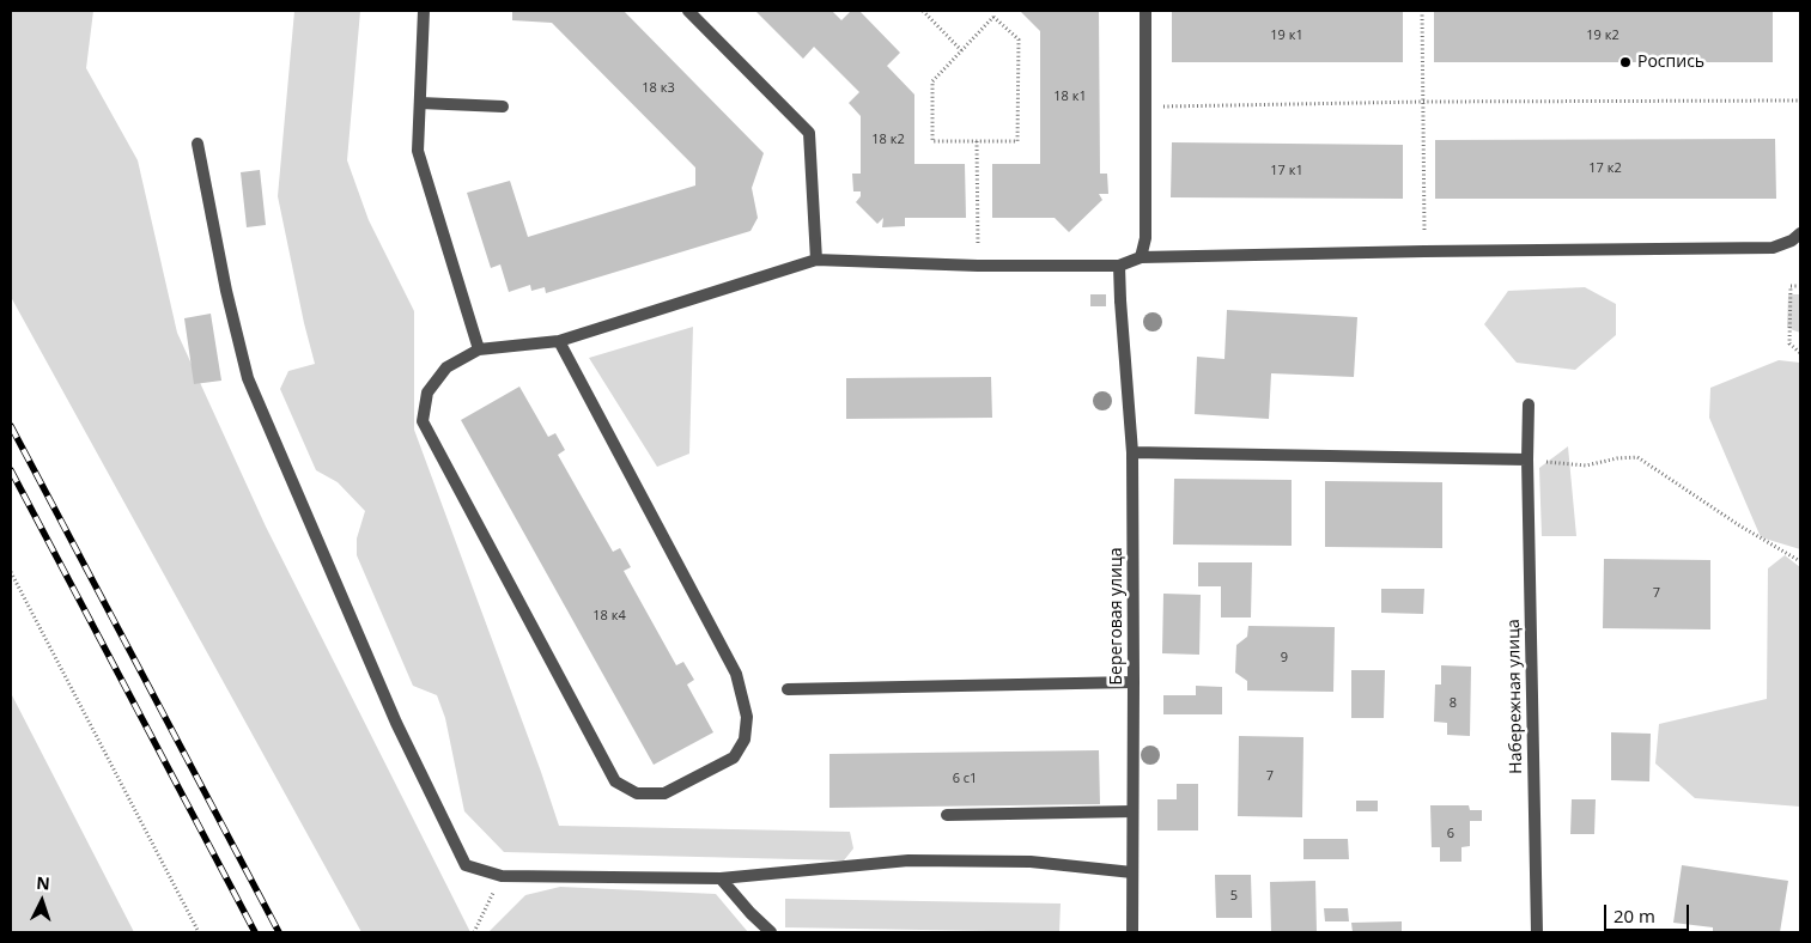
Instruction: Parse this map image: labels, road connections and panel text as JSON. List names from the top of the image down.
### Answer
{
  "streets": {
    "street": ["Береговая улица", "Набережная улица"]
  },
  "places": ["Роспись"],
  "house_numbers": [
    "19 к1",
    "19 к2",
    "18 к3",
    "18 к1",
    "18 к2",
    "17 к2",
    "17 к1",
    "7",
    "18 к4",
    "9",
    "8",
    "7",
    "6 с1",
    "6",
    "5"
  ],
  "scale_bar": "20 m",
  "north": "top"
}
